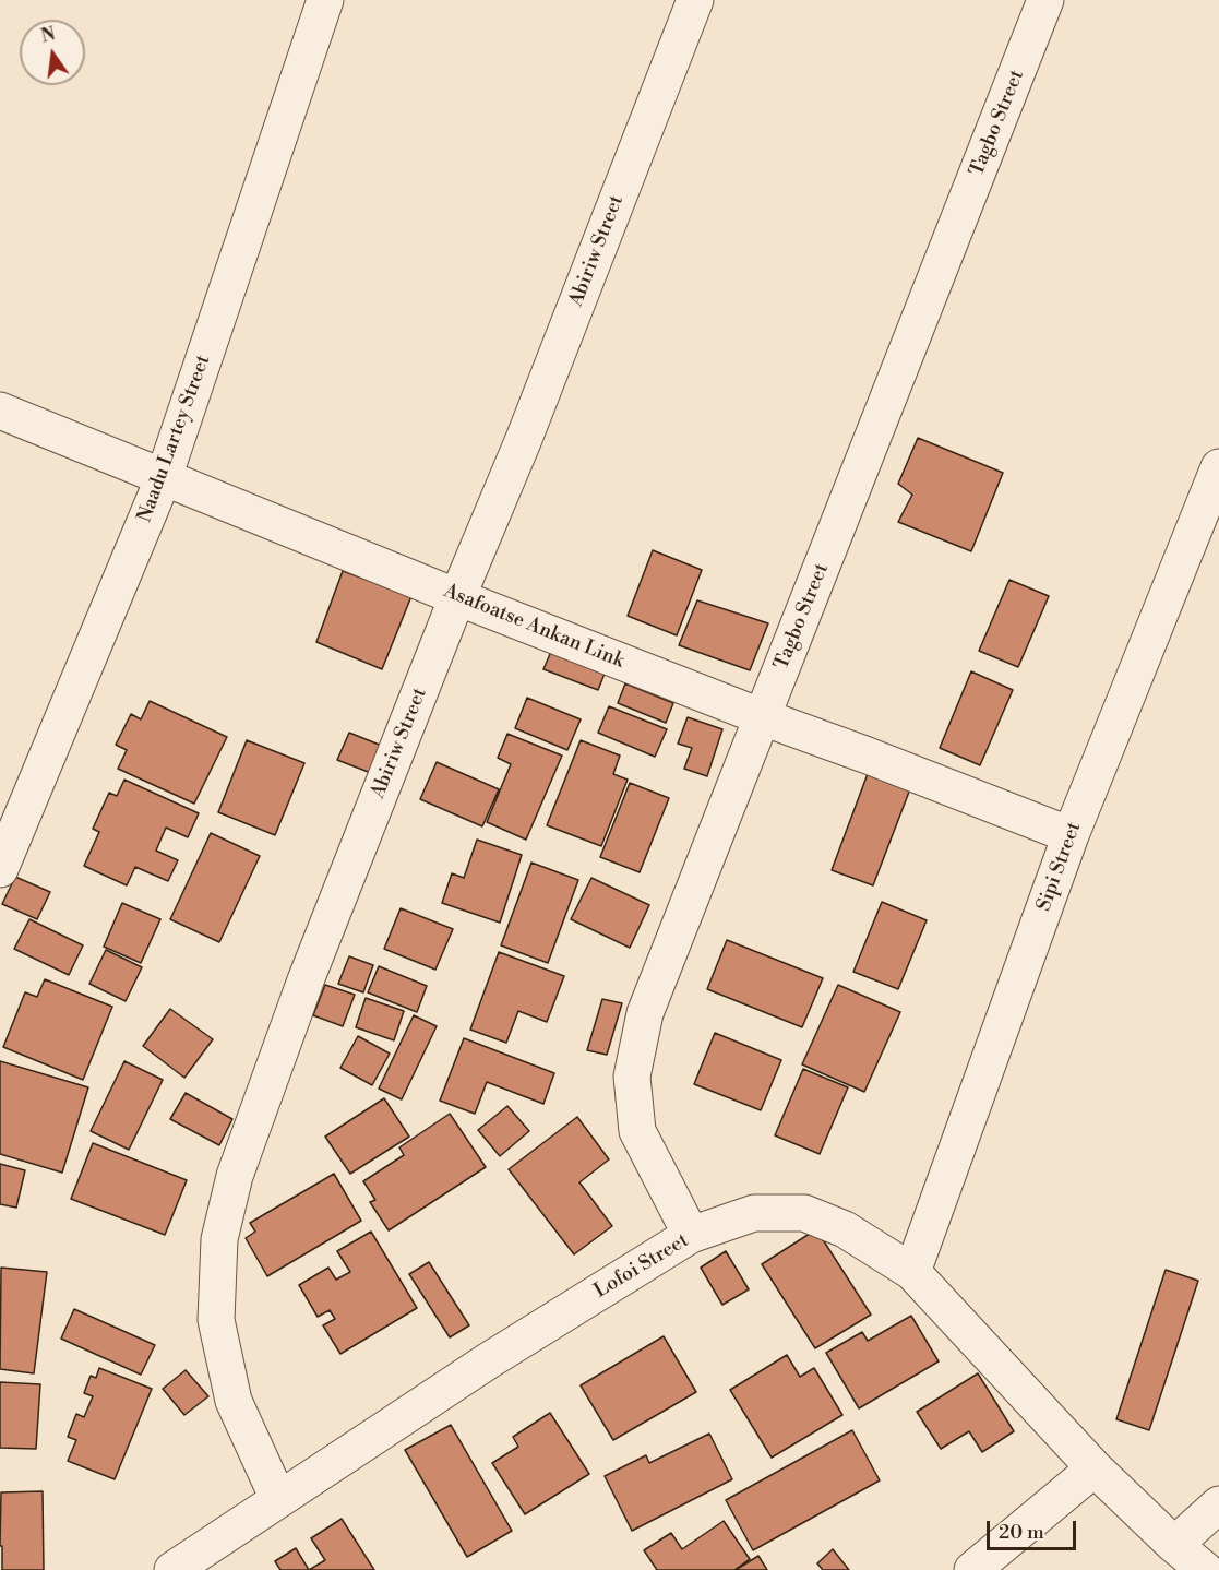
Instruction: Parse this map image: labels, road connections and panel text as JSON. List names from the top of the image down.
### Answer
{
  "streets": {
    "street": [
      "Tagbo Street",
      "Abiriw Street",
      "Naadu Lartey Street",
      "Asafoatse Ankan Link",
      "Sipi Street",
      "Lofoi Street"
    ]
  },
  "crossings": [
    ["Tagbo Street", "Asafoatse Ankan Link"],
    ["Tagbo Street", "Lofoi Street"],
    ["Abiriw Street", "Asafoatse Ankan Link"],
    ["Abiriw Street", "Lofoi Street"],
    ["Naadu Lartey Street", "Asafoatse Ankan Link"],
    ["Asafoatse Ankan Link", "Sipi Street"],
    ["Sipi Street", "Lofoi Street"]
  ],
  "scale_bar": "20 m",
  "north": "top"
}
